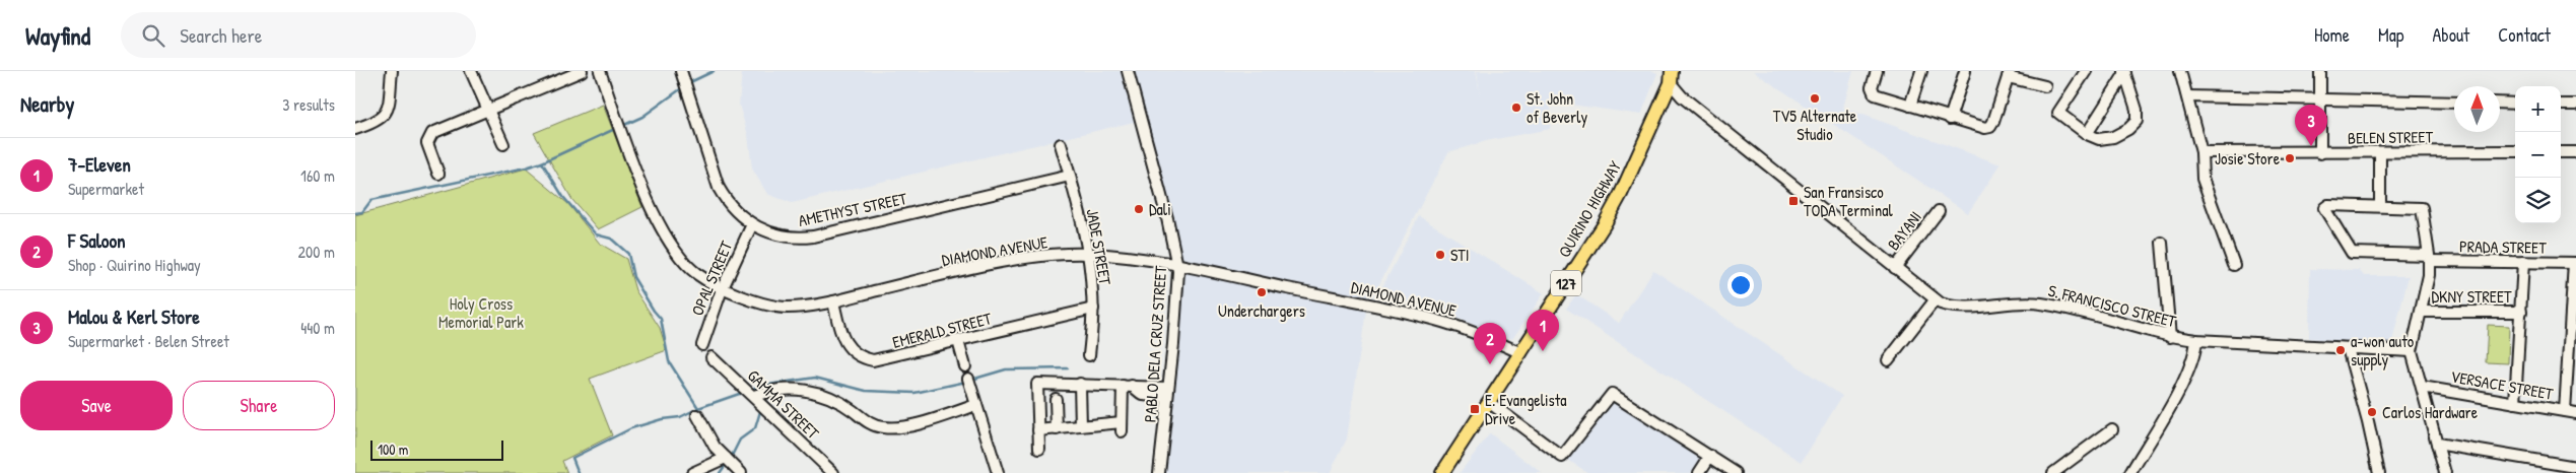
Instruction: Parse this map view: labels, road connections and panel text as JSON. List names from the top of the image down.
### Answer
{
  "streets": {
    "main road": ["QUIRINO HIGHWAY", "127"],
    "street": [
      "BELEN STREET",
      "AMETHYST STREET",
      "BAYANI",
      "JADE STREET",
      "PRADA STREET",
      "DIAMOND AVENUE",
      "OPAL STREET",
      "DKNY STREET",
      "S. FRANCISCO STREET",
      "EMERALD STREET",
      "PABLO DELA CRUZ STREET",
      "VERSACE STREET",
      "GAMMA STREET"
    ]
  },
  "crossings": [
    ["AMETHYST STREET", "JADE STREET"],
    ["AMETHYST STREET", "OPAL STREET"],
    ["QUIRINO HIGHWAY", "DIAMOND AVENUE"],
    ["QUIRINO HIGHWAY", "S. FRANCISCO STREET"],
    ["BAYANI", "S. FRANCISCO STREET"],
    ["JADE STREET", "DIAMOND AVENUE"],
    ["JADE STREET", "EMERALD STREET"],
    ["DIAMOND AVENUE", "OPAL STREET"],
    ["DIAMOND AVENUE", "EMERALD STREET"],
    ["DIAMOND AVENUE", "PABLO DELA CRUZ STREET"]
  ],
  "parks": ["Holy Cross Memorial Park"],
  "places": {
    "other": [
      "TV5 Alternate Studio",
      "St. John of Beverly",
      "Josie Store",
      "Dali",
      "STI",
      "Underchargers",
      "a-won auto supply",
      "Carlos Hardware"
    ],
    "transit": ["San Fransisco TODA Terminal", "E. Evangelista Drive"]
  },
  "scale_bar": "100 m",
  "north": "top",
  "page": {
    "header": "Wayfind",
    "search": "Search here",
    "nav": [
      "Home",
      "Map",
      "About",
      "Contact"
    ],
    "heading": ["Nearby", "3 results"],
    "map_buttons": ["+", "−"],
    "pins": ["3", "1", "2"],
    "list": [
      {
        "mark": "1",
        "name": "7-Eleven",
        "note": "Supermarket",
        "value": "160 m"
      },
      {
        "mark": "2",
        "name": "F Saloon",
        "note": "Shop · Quirino Highway",
        "value": "200 m"
      },
      {
        "mark": "3",
        "name": "Malou & Kerl Store",
        "note": "Supermarket · Belen Street",
        "value": "440 m"
      }
    ],
    "buttons": ["Save", "Share"],
    "scale": "100 m"
  }
}
